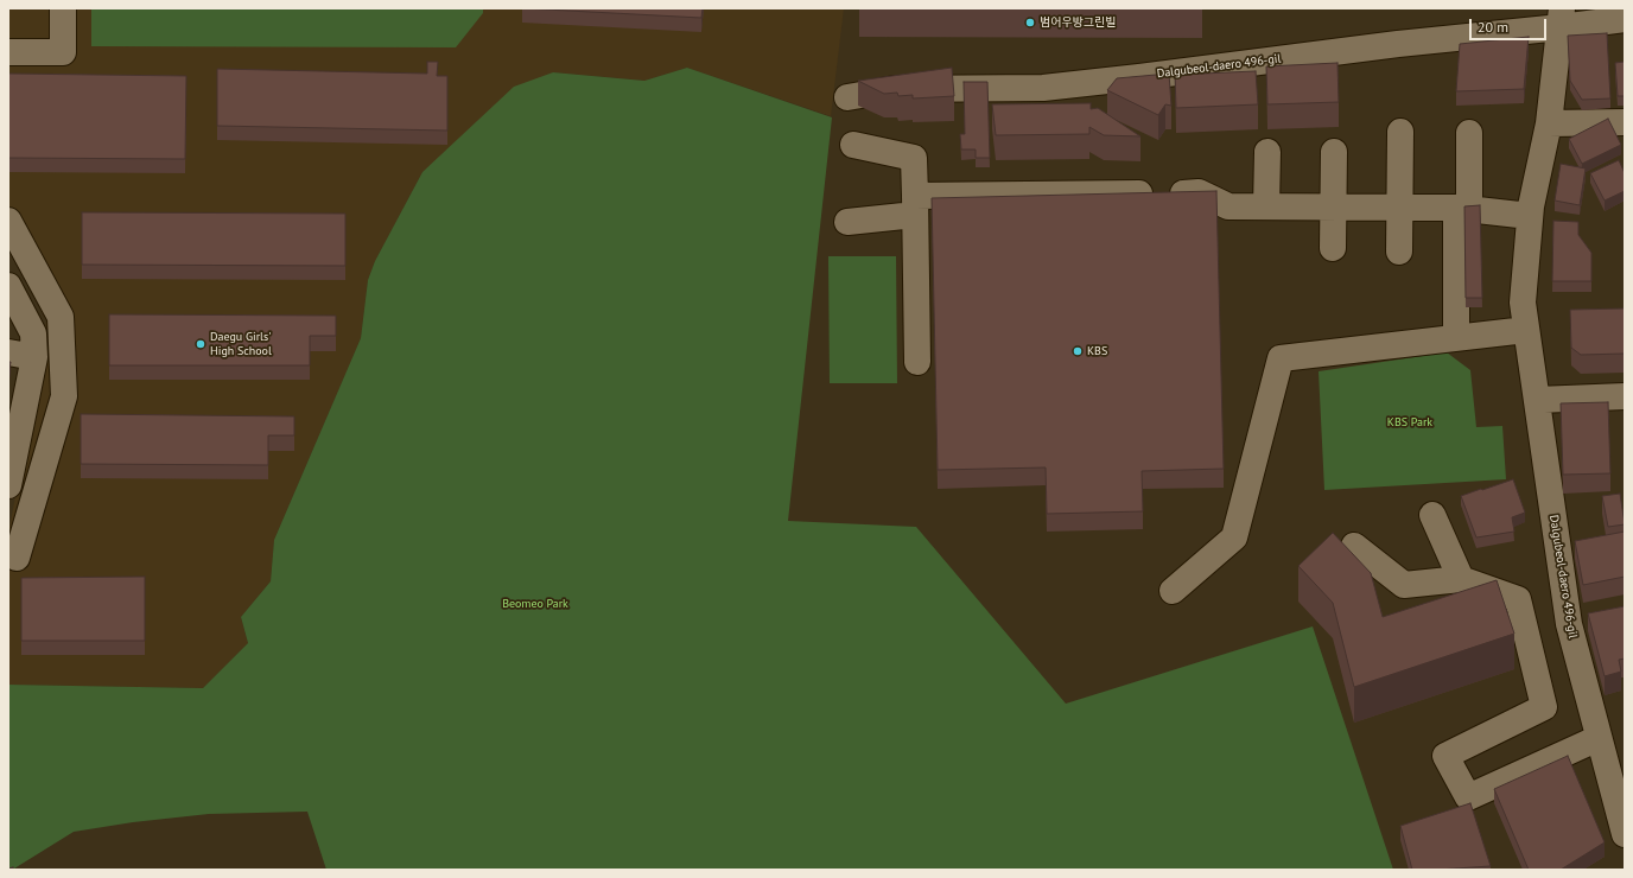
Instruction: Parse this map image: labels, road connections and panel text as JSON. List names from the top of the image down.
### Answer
{
  "streets": {
    "street": ["Dalgubeol-daero 496-gil"]
  },
  "parks": ["KBS Park", "Beomeo Park"],
  "places": ["범어우방그린빌", "Daegu Girls' High School", "KBS"],
  "scale_bar": "20 m"
}
